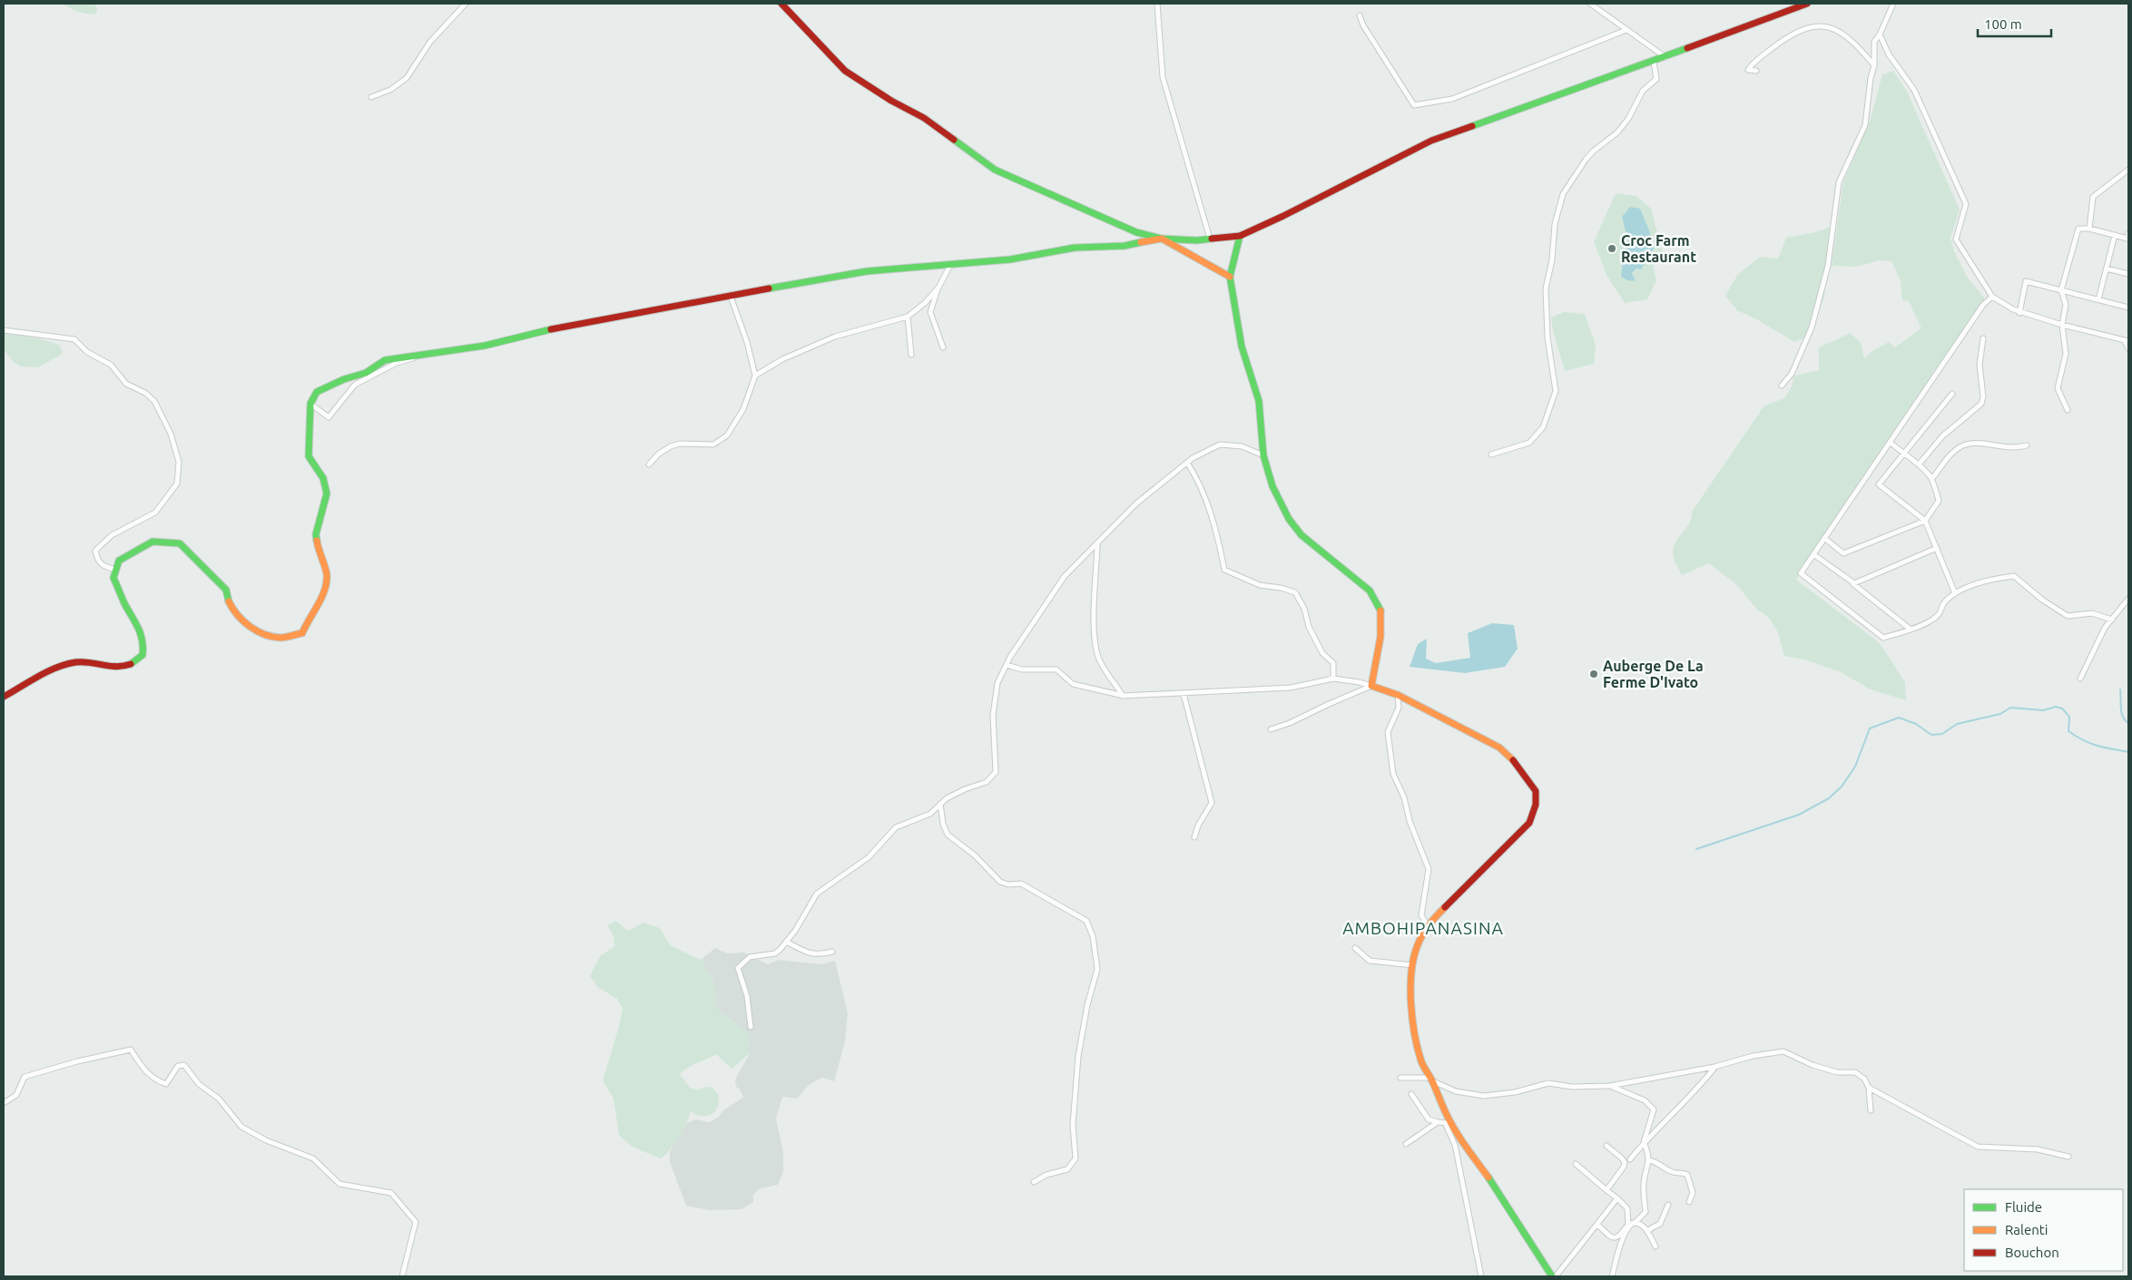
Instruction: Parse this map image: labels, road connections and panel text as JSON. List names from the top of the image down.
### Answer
{
  "districts": ["AMBOHIPANASINA"],
  "places": ["Croc Farm Restaurant", "Auberge De La Ferme D'Ivato"],
  "legend": ["Fluide", "Ralenti", "Bouchon"],
  "scale_bar": "100 m"
}
